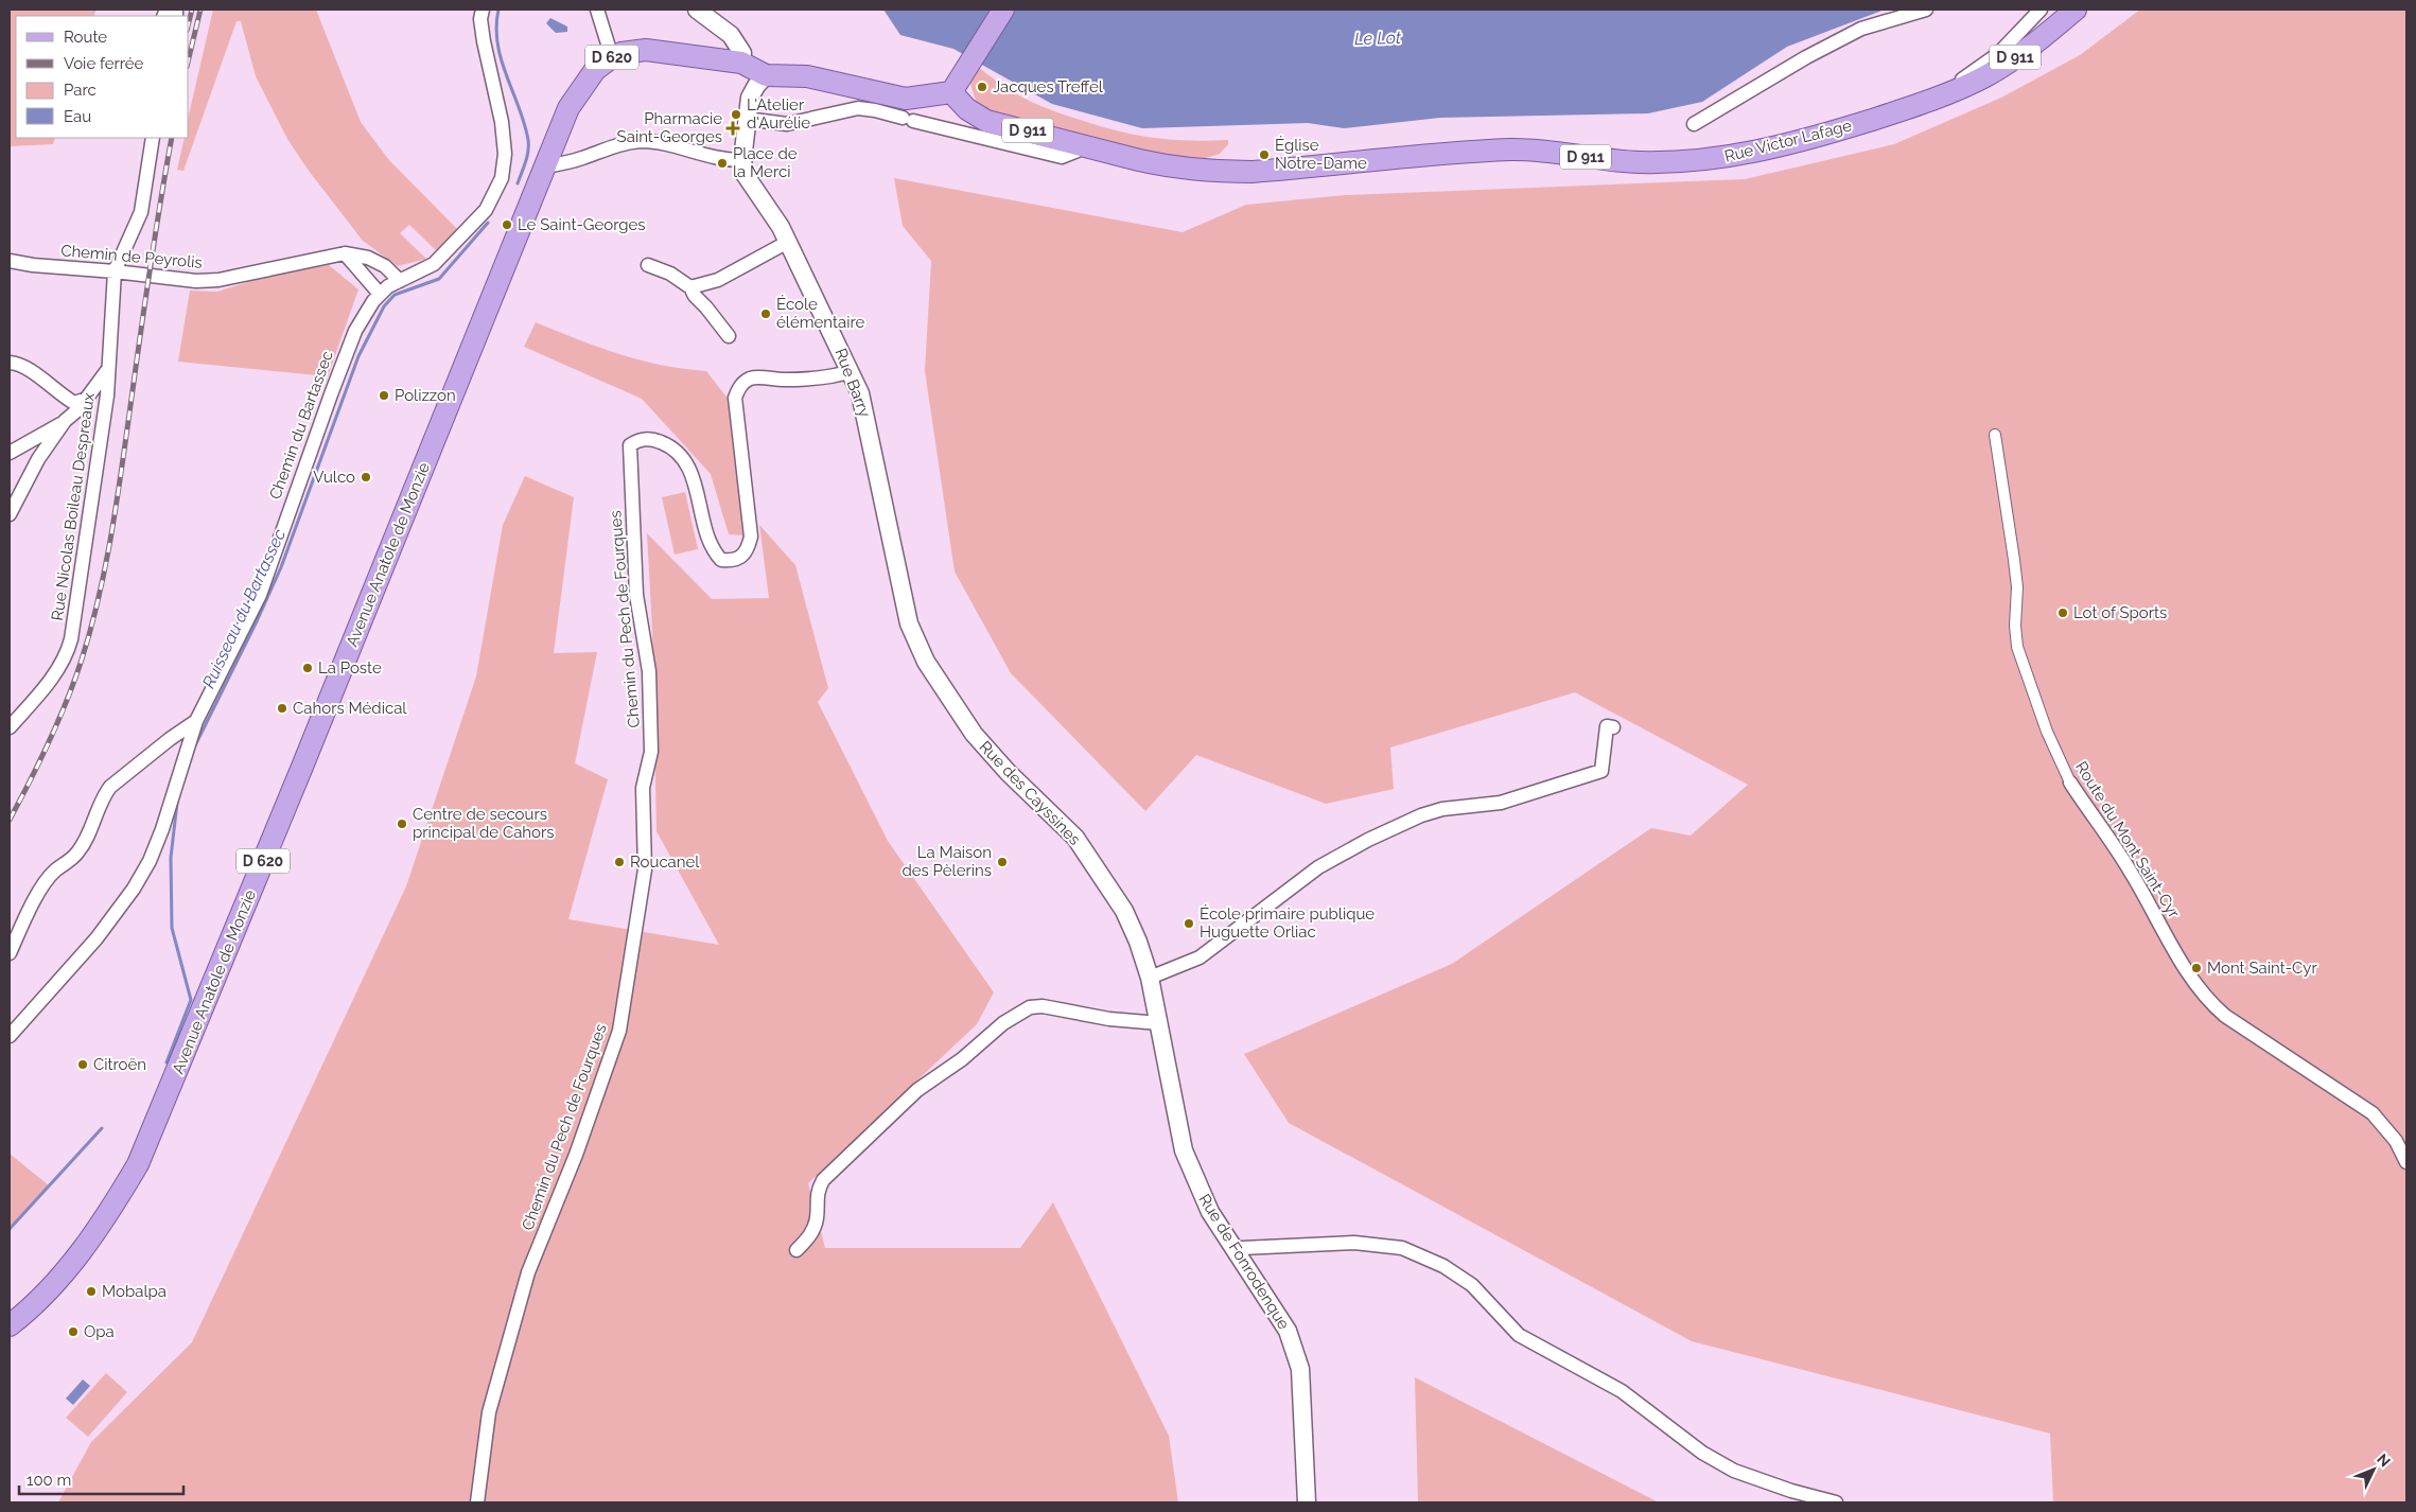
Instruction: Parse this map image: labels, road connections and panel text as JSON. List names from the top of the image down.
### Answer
{
  "streets": {
    "main road": [
      "D 620",
      "D 911",
      "Rue Victor Lafage",
      "Avenue Anatole de Monzie"
    ],
    "street": [
      "Chemin de Peyrolis",
      "Rue Barry",
      "Chemin du Bartassec",
      "Rue Nicolas Boileau Despreaux",
      "Chemin du Pech de Fourques",
      "Rue des Cayssines",
      "Route du Mont Saint-Cyr",
      "Rue de Fonrodenque"
    ]
  },
  "crossings": [
    ["D 620", "D 911"],
    ["D 620", "Avenue Anatole de Monzie"],
    ["D 911", "Rue Victor Lafage"],
    ["Chemin de Peyrolis", "Chemin du Bartassec"],
    ["Chemin de Peyrolis", "Rue Nicolas Boileau Despreaux"],
    ["Rue Barry", "Chemin du Pech de Fourques"],
    ["Rue Barry", "Rue des Cayssines"],
    ["Rue des Cayssines", "Rue de Fonrodenque"]
  ],
  "water": ["Le Lot", "Ruisseau du Bartassec"],
  "places": {
    "other": [
      "Jacques Treffel",
      "L'Atelier d'Aurélie",
      "Église Notre-Dame",
      "Place de la Merci",
      "Le Saint-Georges",
      "École élémentaire",
      "Polizzon",
      "Vulco",
      "Lot of Sports",
      "La Poste",
      "Cahors Médical",
      "Centre de secours principal de Cahors",
      "Roucanel",
      "La Maison des Pèlerins",
      "École primaire publique Huguette Orliac",
      "Mont Saint-Cyr",
      "Citroën",
      "Mobalpa",
      "Opa"
    ],
    "health": ["Pharmacie Saint-Georges"]
  },
  "legend": [
    "Route",
    "Voie ferrée",
    "Parc",
    "Eau"
  ],
  "scale_bar": "100 m",
  "north": "top right"
}
